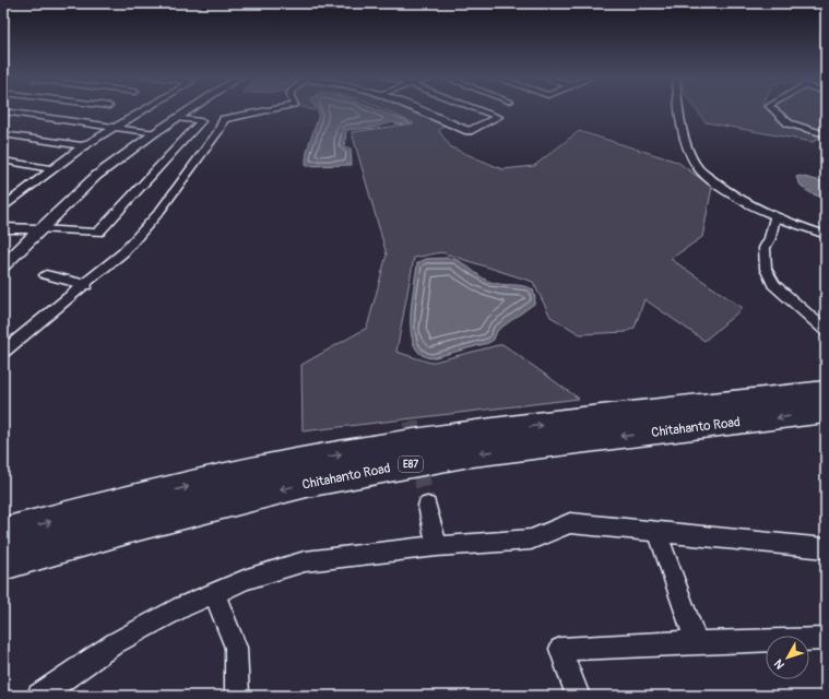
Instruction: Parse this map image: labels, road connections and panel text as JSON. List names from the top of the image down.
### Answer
{
  "streets": {
    "highway": ["Chitahanto Road", "E87"]
  },
  "north": "bottom left"
}
